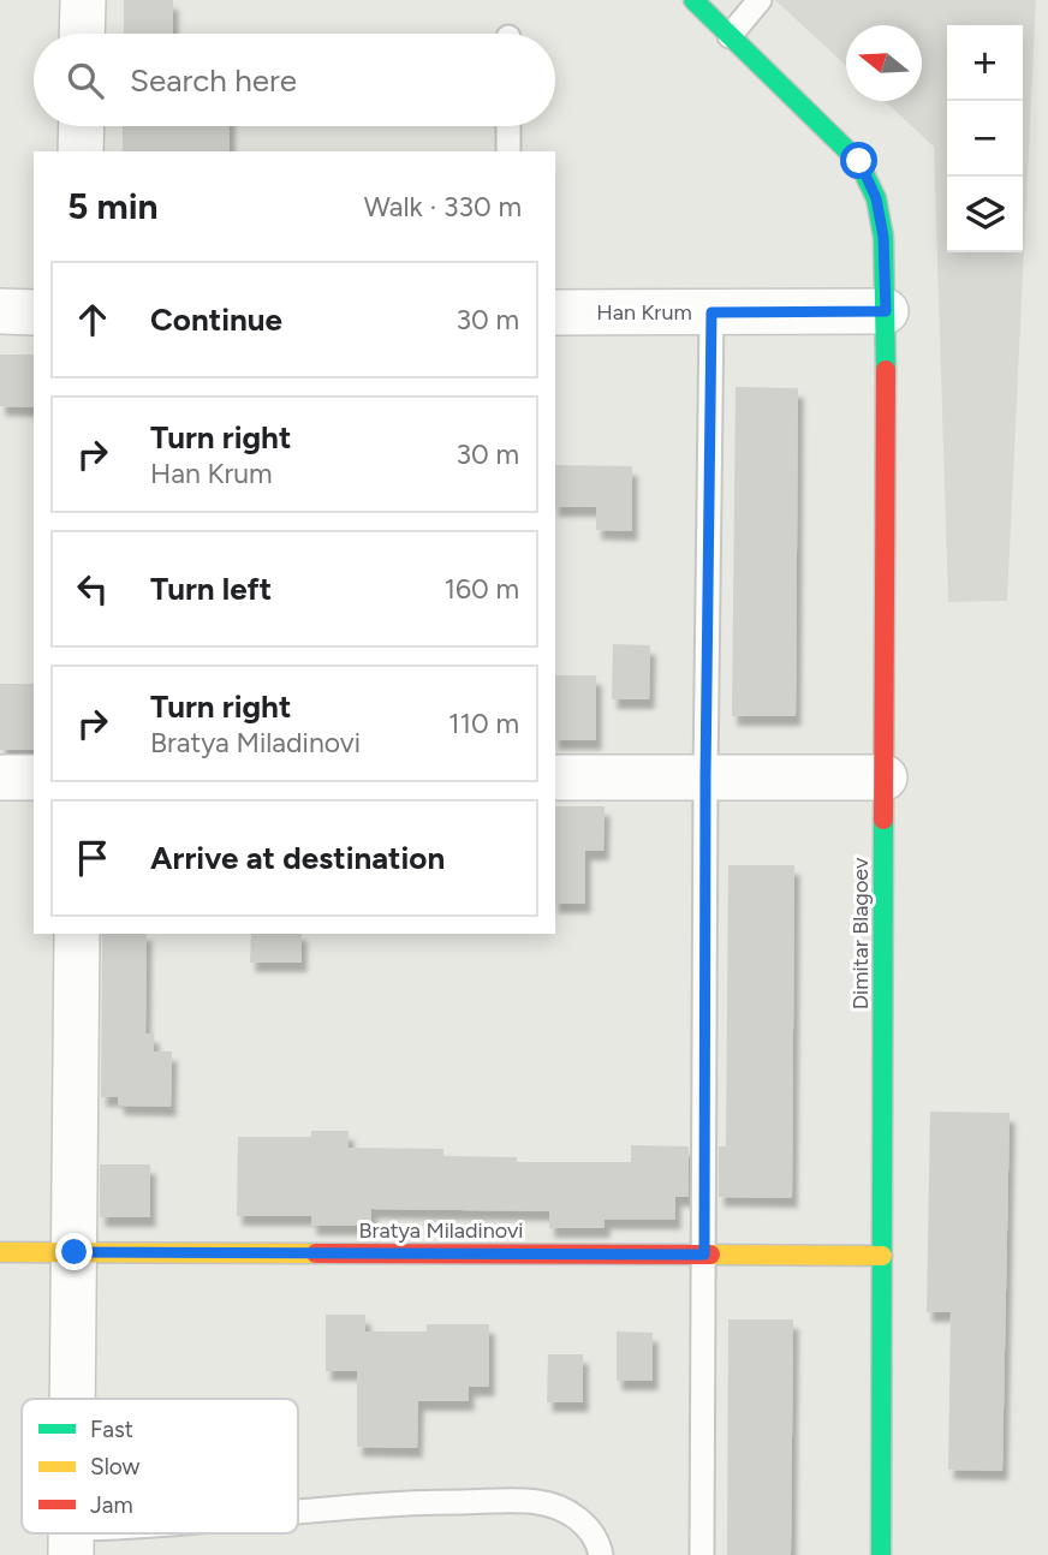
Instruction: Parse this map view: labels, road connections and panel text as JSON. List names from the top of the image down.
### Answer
{
  "streets": {
    "street": ["Han Krum", "Dimitar Blagoev", "Bratya Miladinovi"]
  },
  "crossings": [
    ["Han Krum", "Dimitar Blagoev"],
    ["Dimitar Blagoev", "Bratya Miladinovi"]
  ],
  "legend": ["Fast", "Slow", "Jam"],
  "north": "left",
  "page": {
    "map_buttons": ["+", "−"],
    "search": "Search here",
    "heading": ["5 min", "Walk · 330 m"],
    "list": [
      ["Continue", "30 m"],
      ["Turn right", "Han Krum", "30 m"],
      ["Turn left", "160 m"],
      ["Turn right", "Bratya Miladinovi", "110 m"],
      "Arrive at destination"
    ]
  }
}
